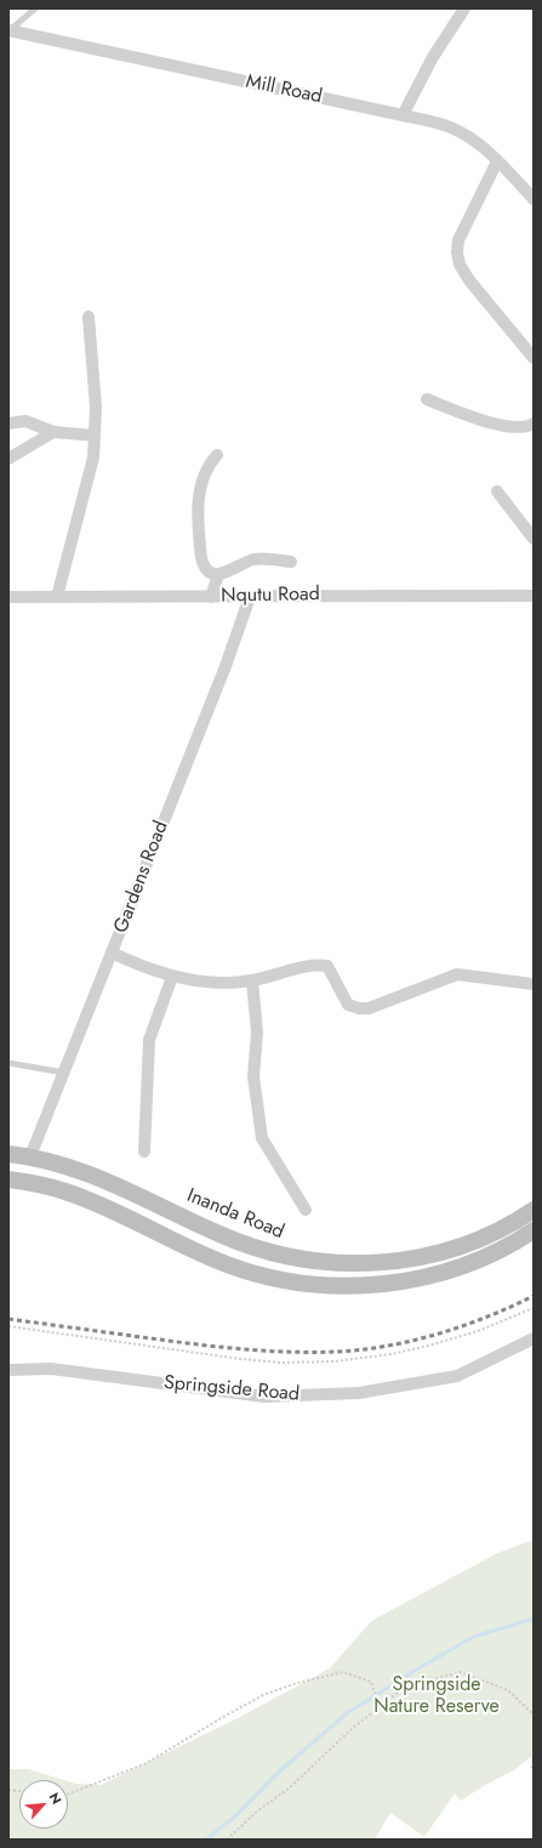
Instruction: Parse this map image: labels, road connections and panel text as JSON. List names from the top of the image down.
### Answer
{
  "streets": {
    "main road": ["Inanda Road"],
    "street": [
      "Mill Road",
      "Nqutu Road",
      "Gardens Road",
      "Springside Road"
    ]
  },
  "crossings": [
    ["Nqutu Road", "Gardens Road"],
    ["Gardens Road", "Inanda Road"]
  ],
  "parks": ["Springside Nature Reserve"],
  "north": "top right"
}
